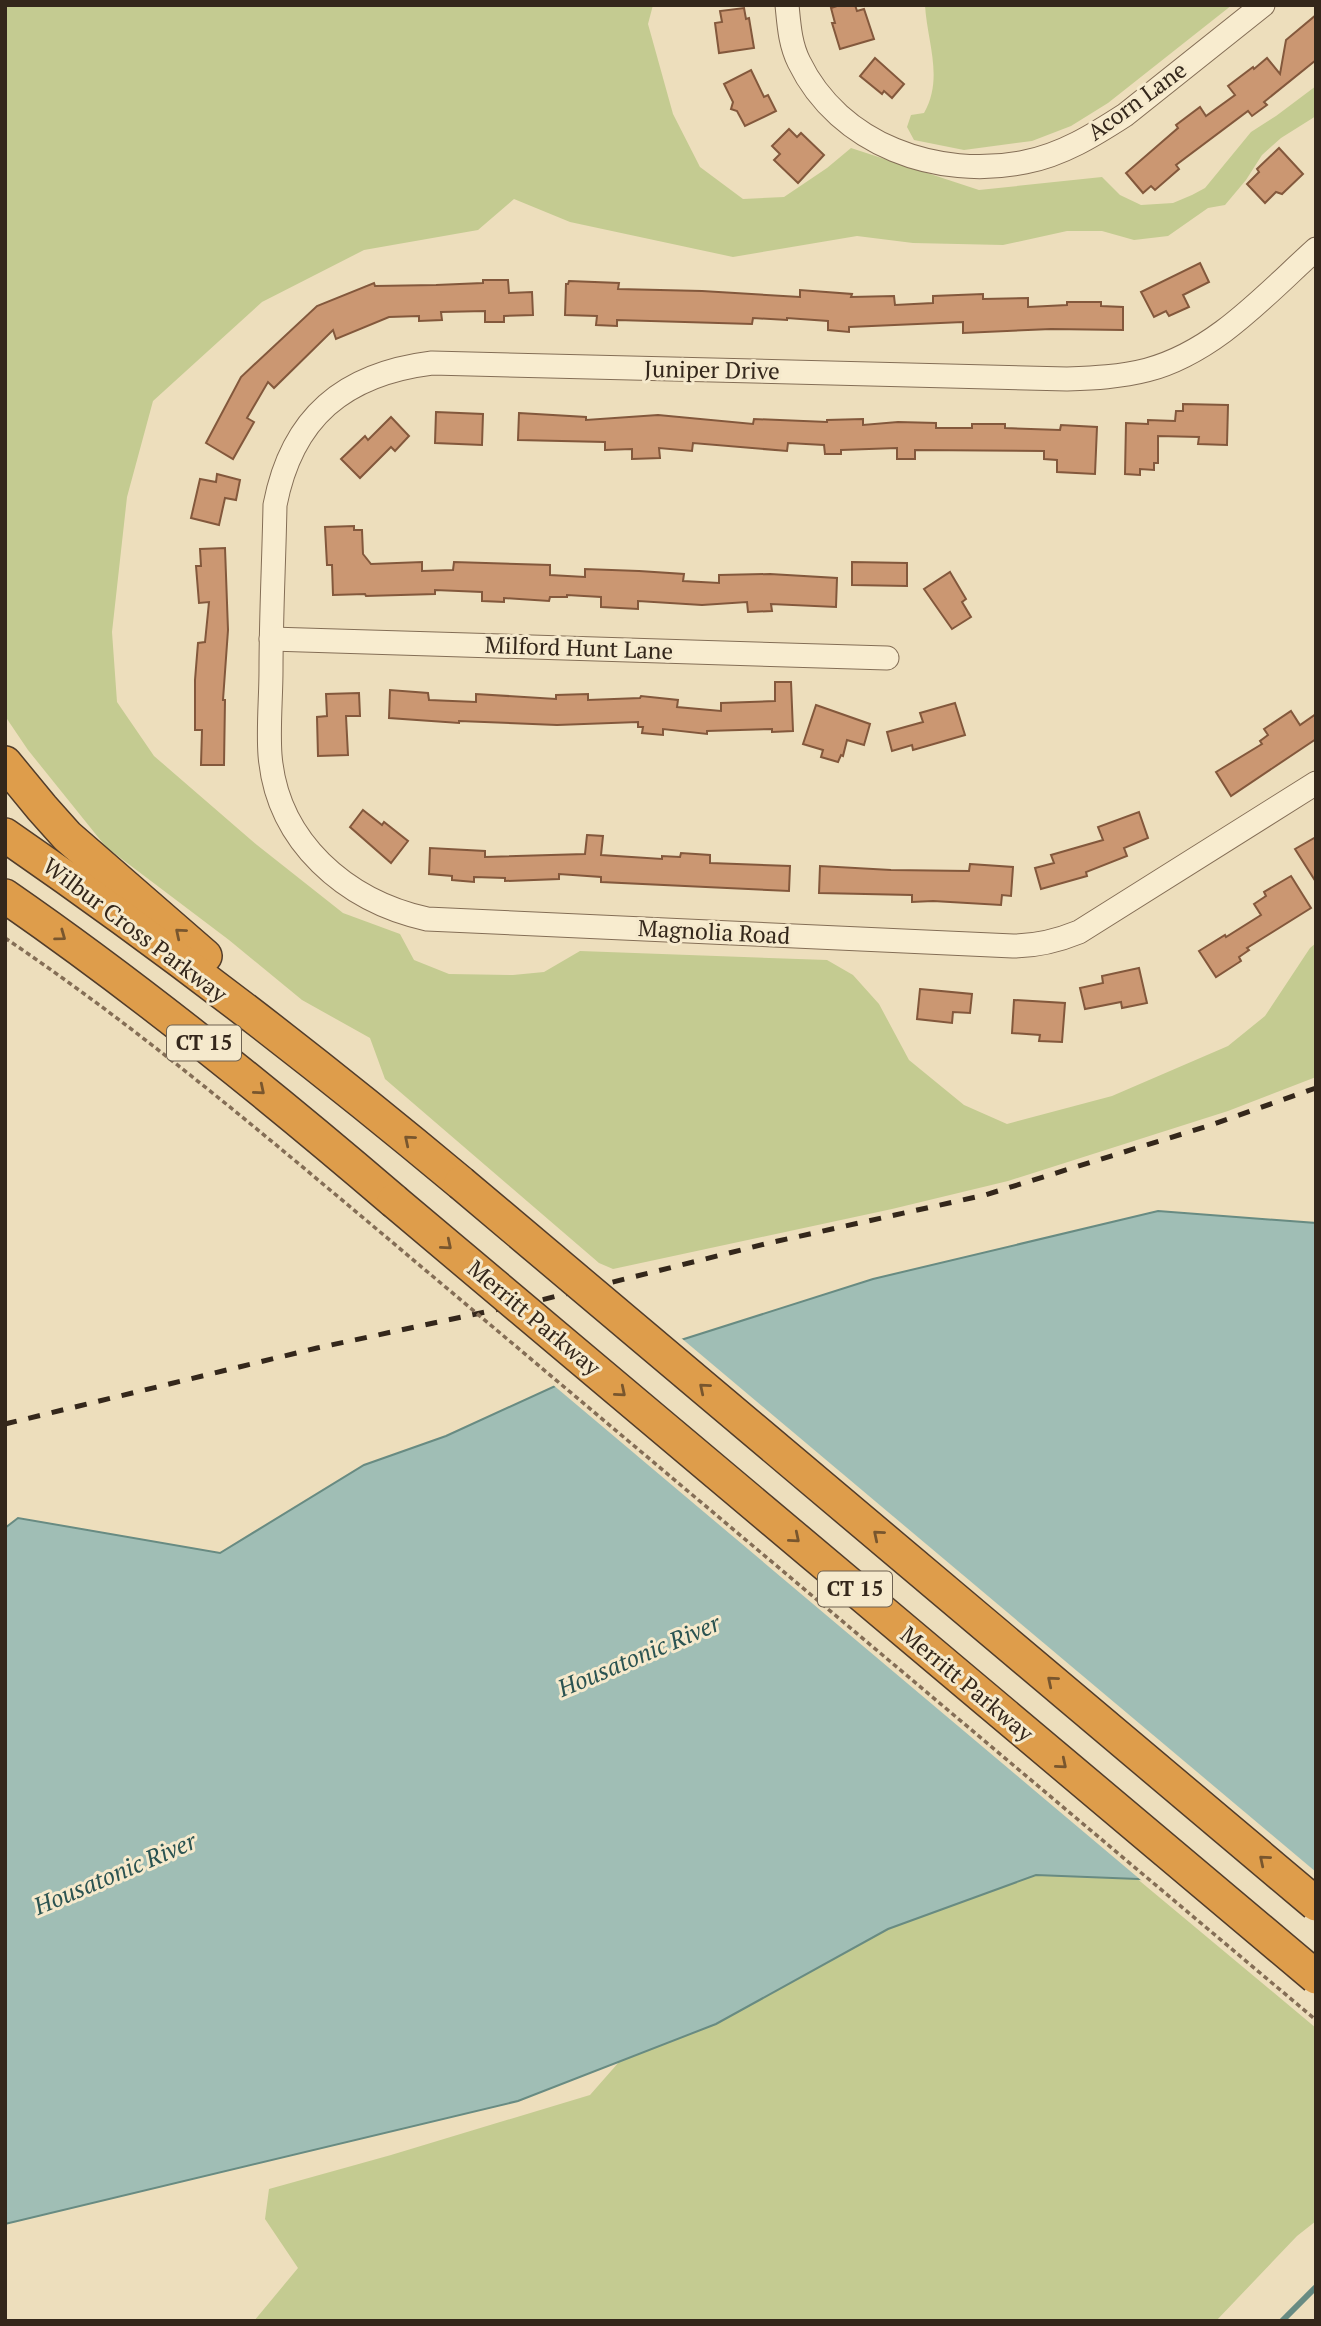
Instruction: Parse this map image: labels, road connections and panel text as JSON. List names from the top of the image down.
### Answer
{
  "streets": {
    "highway": ["Wilbur Cross Parkway", "CT 15", "Merritt Parkway"],
    "street": [
      "Acorn Lane",
      "Juniper Drive",
      "Milford Hunt Lane",
      "Magnolia Road"
    ]
  },
  "crossings": [
    ["Juniper Drive", "Milford Hunt Lane"],
    ["Juniper Drive", "Magnolia Road"],
    ["Milford Hunt Lane", "Magnolia Road"]
  ],
  "one_way": ["Wilbur Cross Parkway", "Merritt Parkway"],
  "water": ["Housatonic River"]
}
